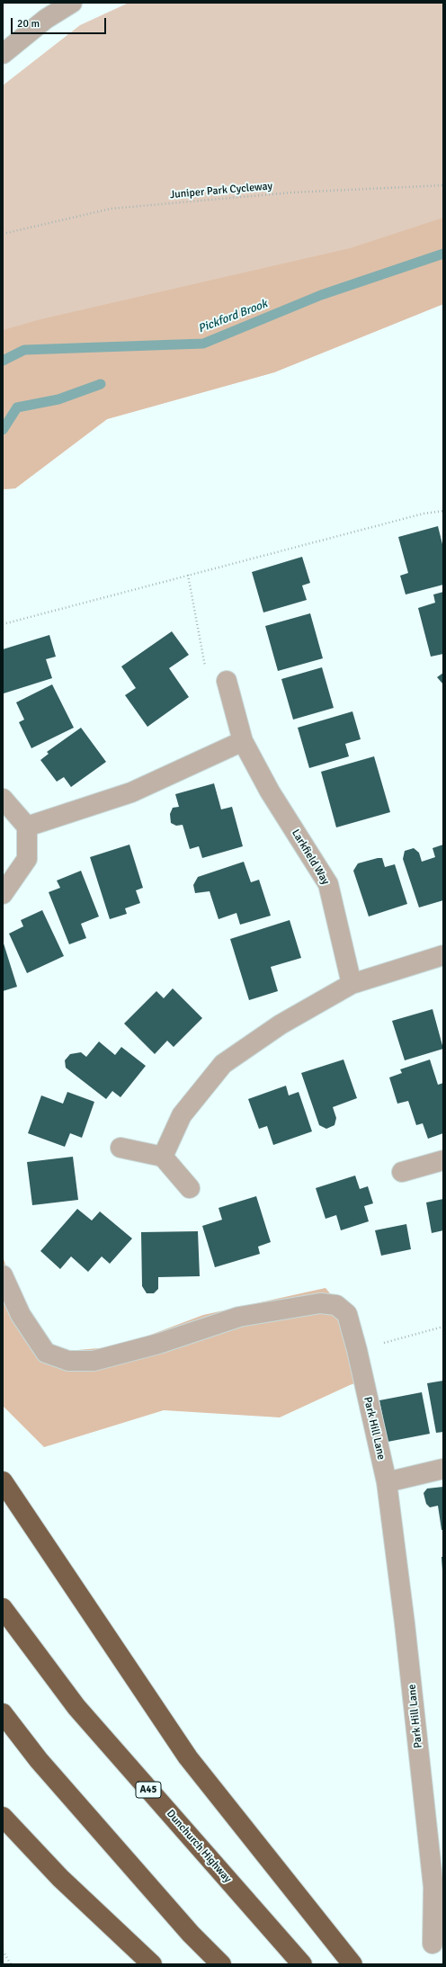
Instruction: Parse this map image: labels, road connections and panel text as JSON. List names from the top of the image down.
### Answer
{
  "streets": {
    "highway": ["A45", "Dunchurch Highway"],
    "street": ["Larkfield Way", "Park Hill Lane"],
    "path": ["Juniper Park Cycleway"]
  },
  "water": ["Pickford Brook"],
  "scale_bar": "20 m"
}
